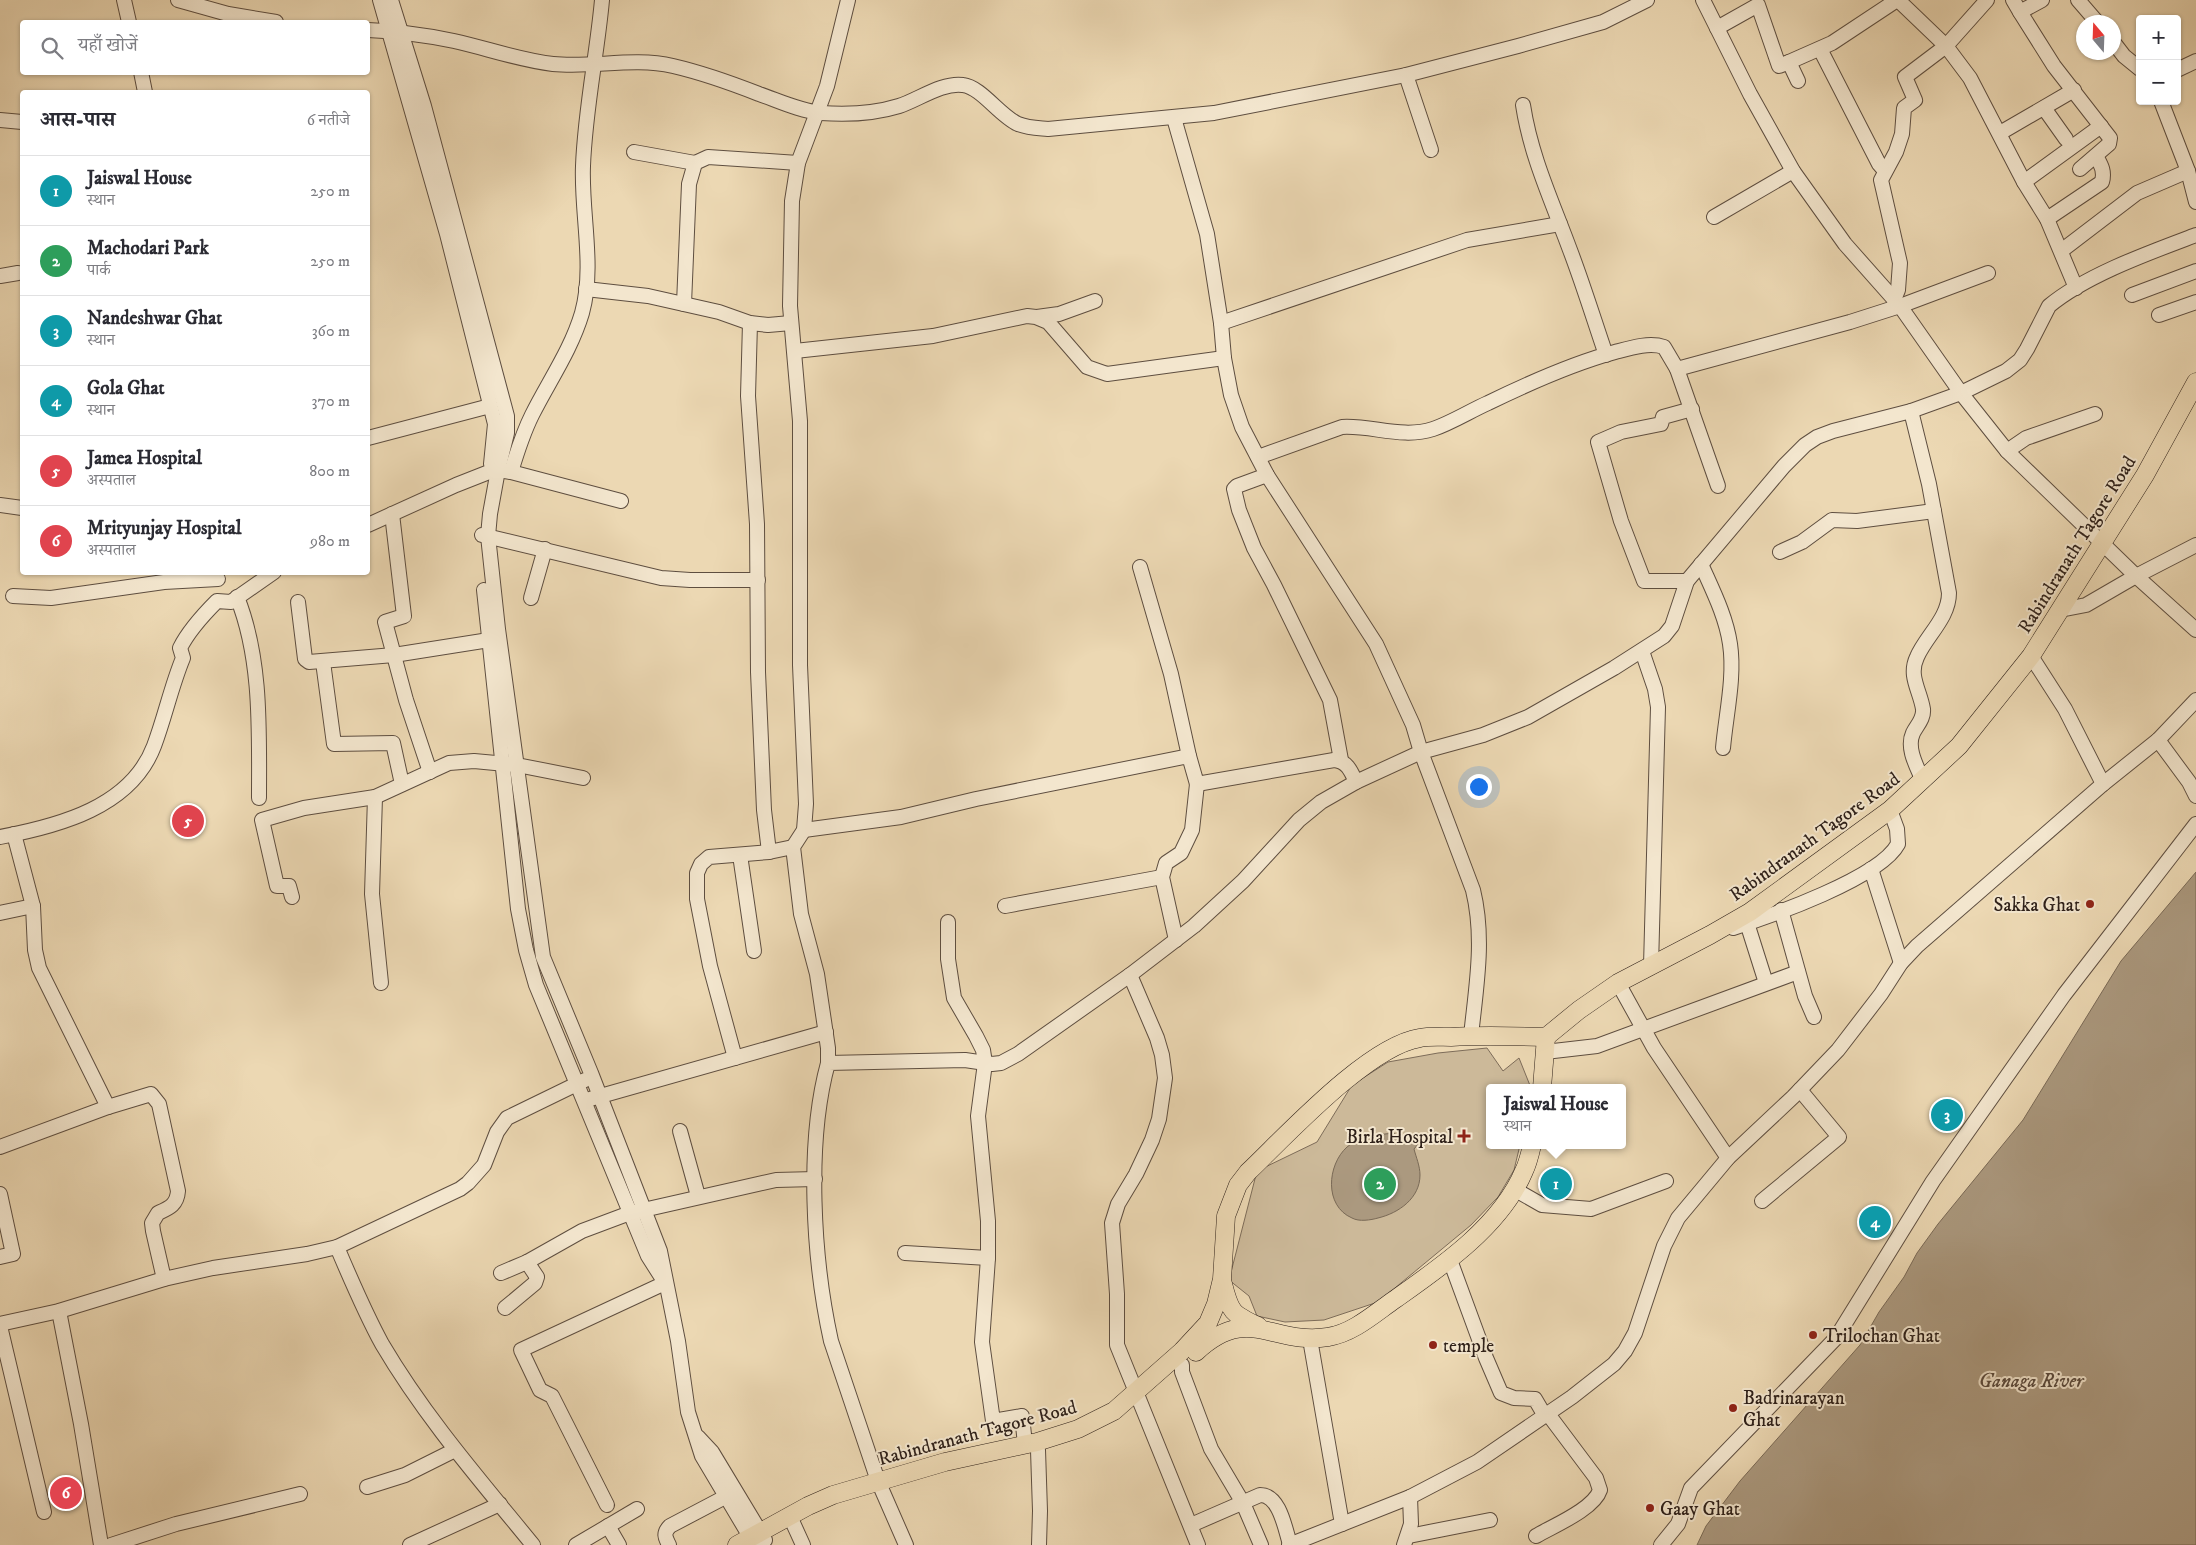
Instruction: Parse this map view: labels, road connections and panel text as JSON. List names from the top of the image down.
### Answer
{
  "streets": {
    "main road": ["Rabindranath Tagore Road"]
  },
  "water": ["Ganaga River"],
  "places": {
    "other": [
      "Sakka Ghat",
      "Trilochan Ghat",
      "temple",
      "Badrinarayan Ghat",
      "Gaay Ghat"
    ],
    "health": ["Birla Hospital"]
  },
  "north": "top",
  "page": {
    "map_buttons": ["+", "−"],
    "search": "यहाँ खोजें",
    "heading": ["आस-पास", "6 नतीजे"],
    "list": [
      {
        "mark": "1",
        "name": "Jaiswal House",
        "note": "स्थान",
        "value": "250 m"
      },
      {
        "mark": "2",
        "name": "Machodari Park",
        "note": "पार्क",
        "value": "250 m"
      },
      {
        "mark": "3",
        "name": "Nandeshwar Ghat",
        "note": "स्थान",
        "value": "360 m"
      },
      {
        "mark": "4",
        "name": "Gola Ghat",
        "note": "स्थान",
        "value": "370 m"
      },
      {
        "mark": "5",
        "name": "Jamea Hospital",
        "note": "अस्पताल",
        "value": "800 m"
      },
      {
        "mark": "6",
        "name": "Mrityunjay Hospital",
        "note": "अस्पताल",
        "value": "980 m"
      }
    ],
    "pins": [
      "5",
      "3",
      "1",
      "2",
      "4",
      "6"
    ],
    "popup": ["Jaiswal House", "स्थान"]
  }
}
